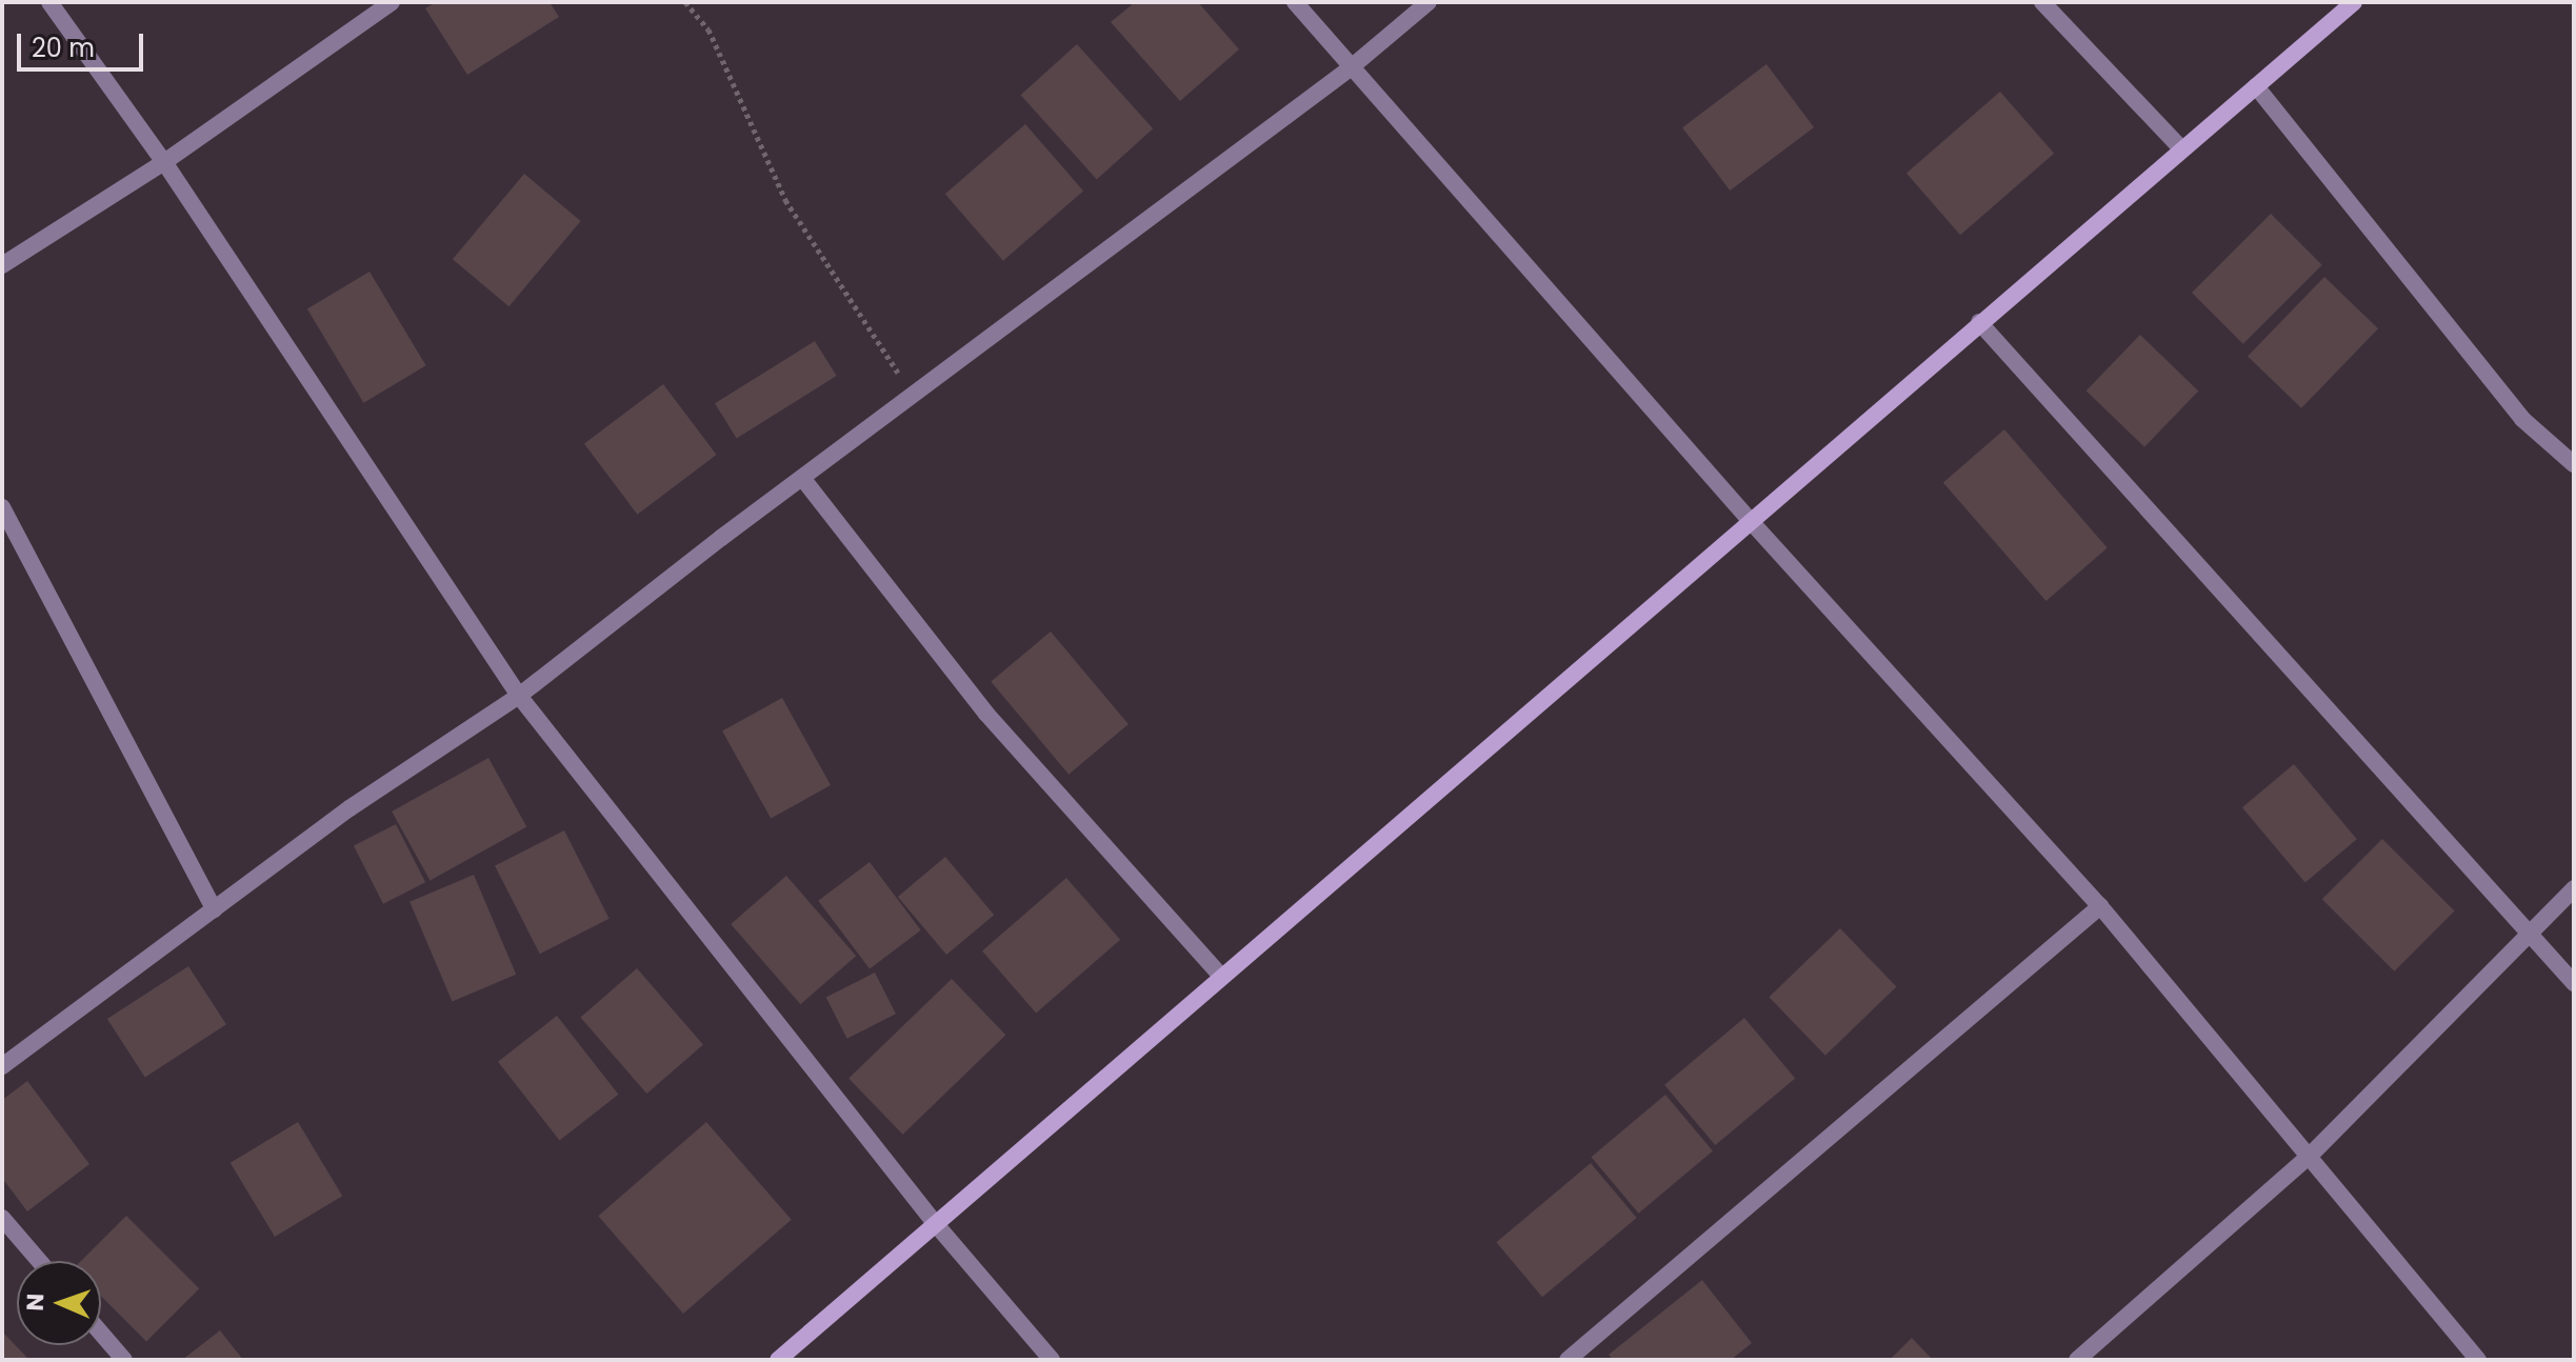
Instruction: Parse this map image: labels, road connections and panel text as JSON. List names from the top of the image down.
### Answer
{
  "scale_bar": "20 m",
  "north": "left"
}
